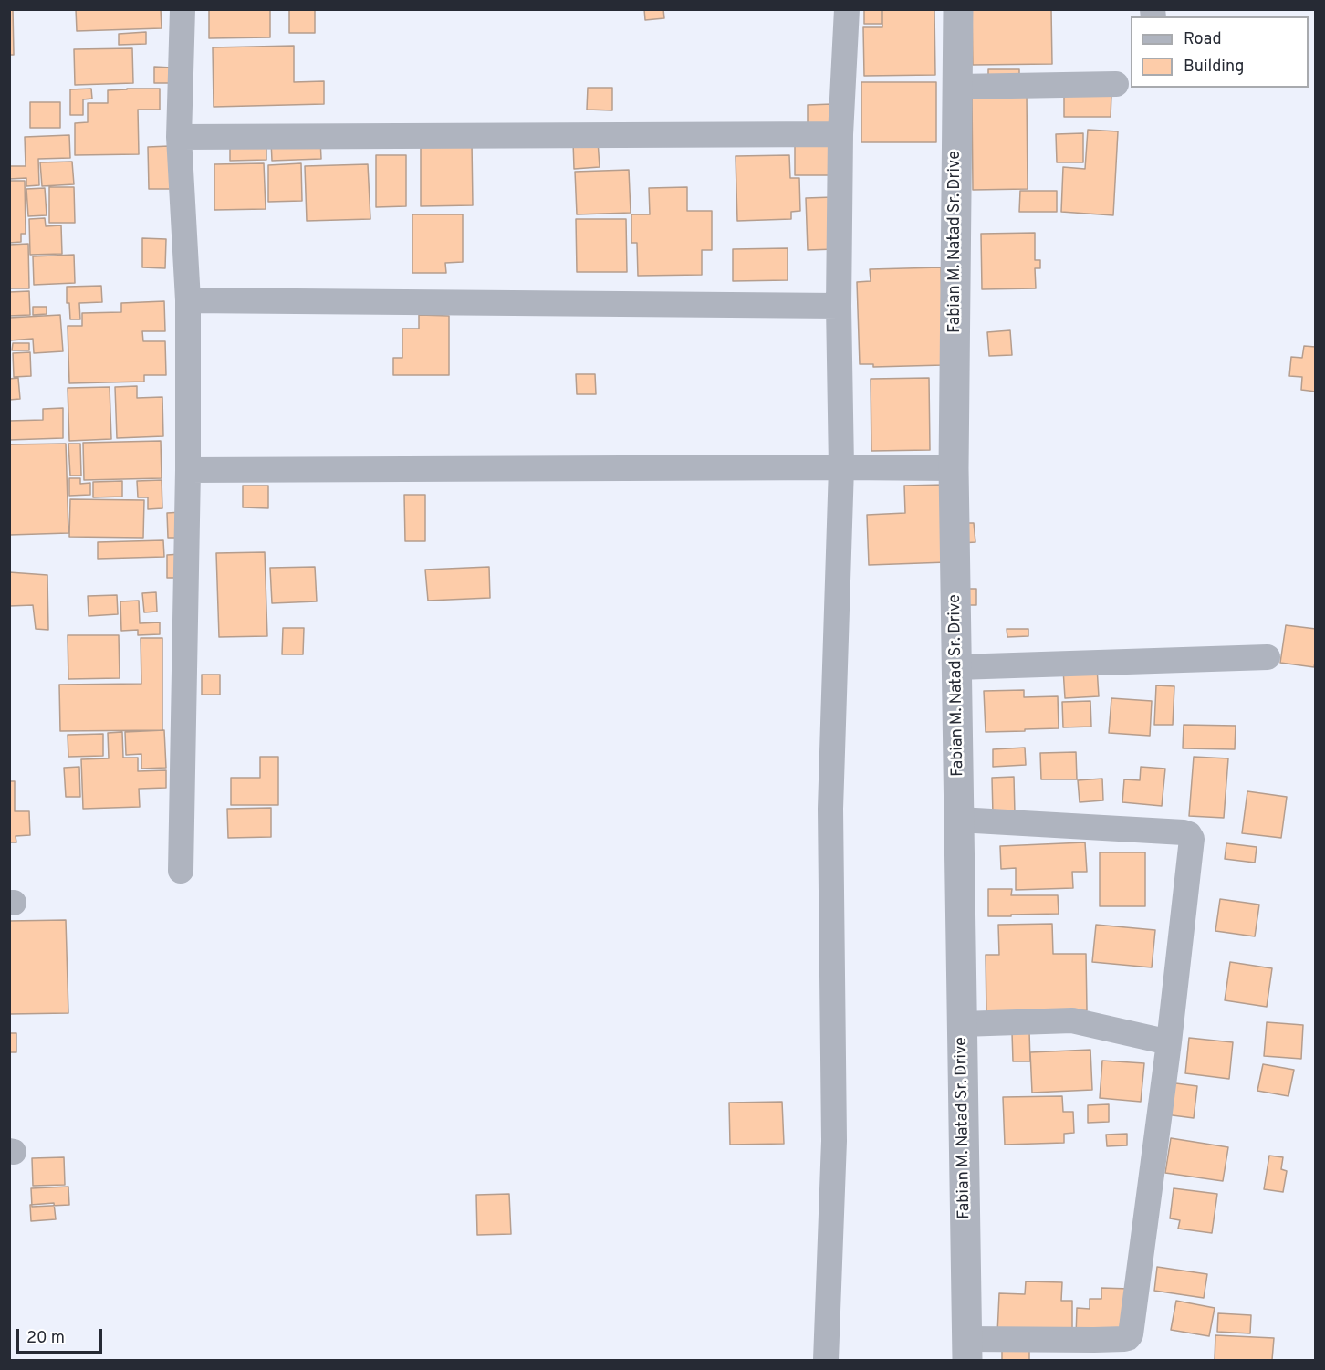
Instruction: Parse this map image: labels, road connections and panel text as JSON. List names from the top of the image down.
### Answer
{
  "streets": {
    "street": ["Fabian M. Natad Sr. Drive"]
  },
  "legend": ["Road", "Building"],
  "scale_bar": "20 m"
}
